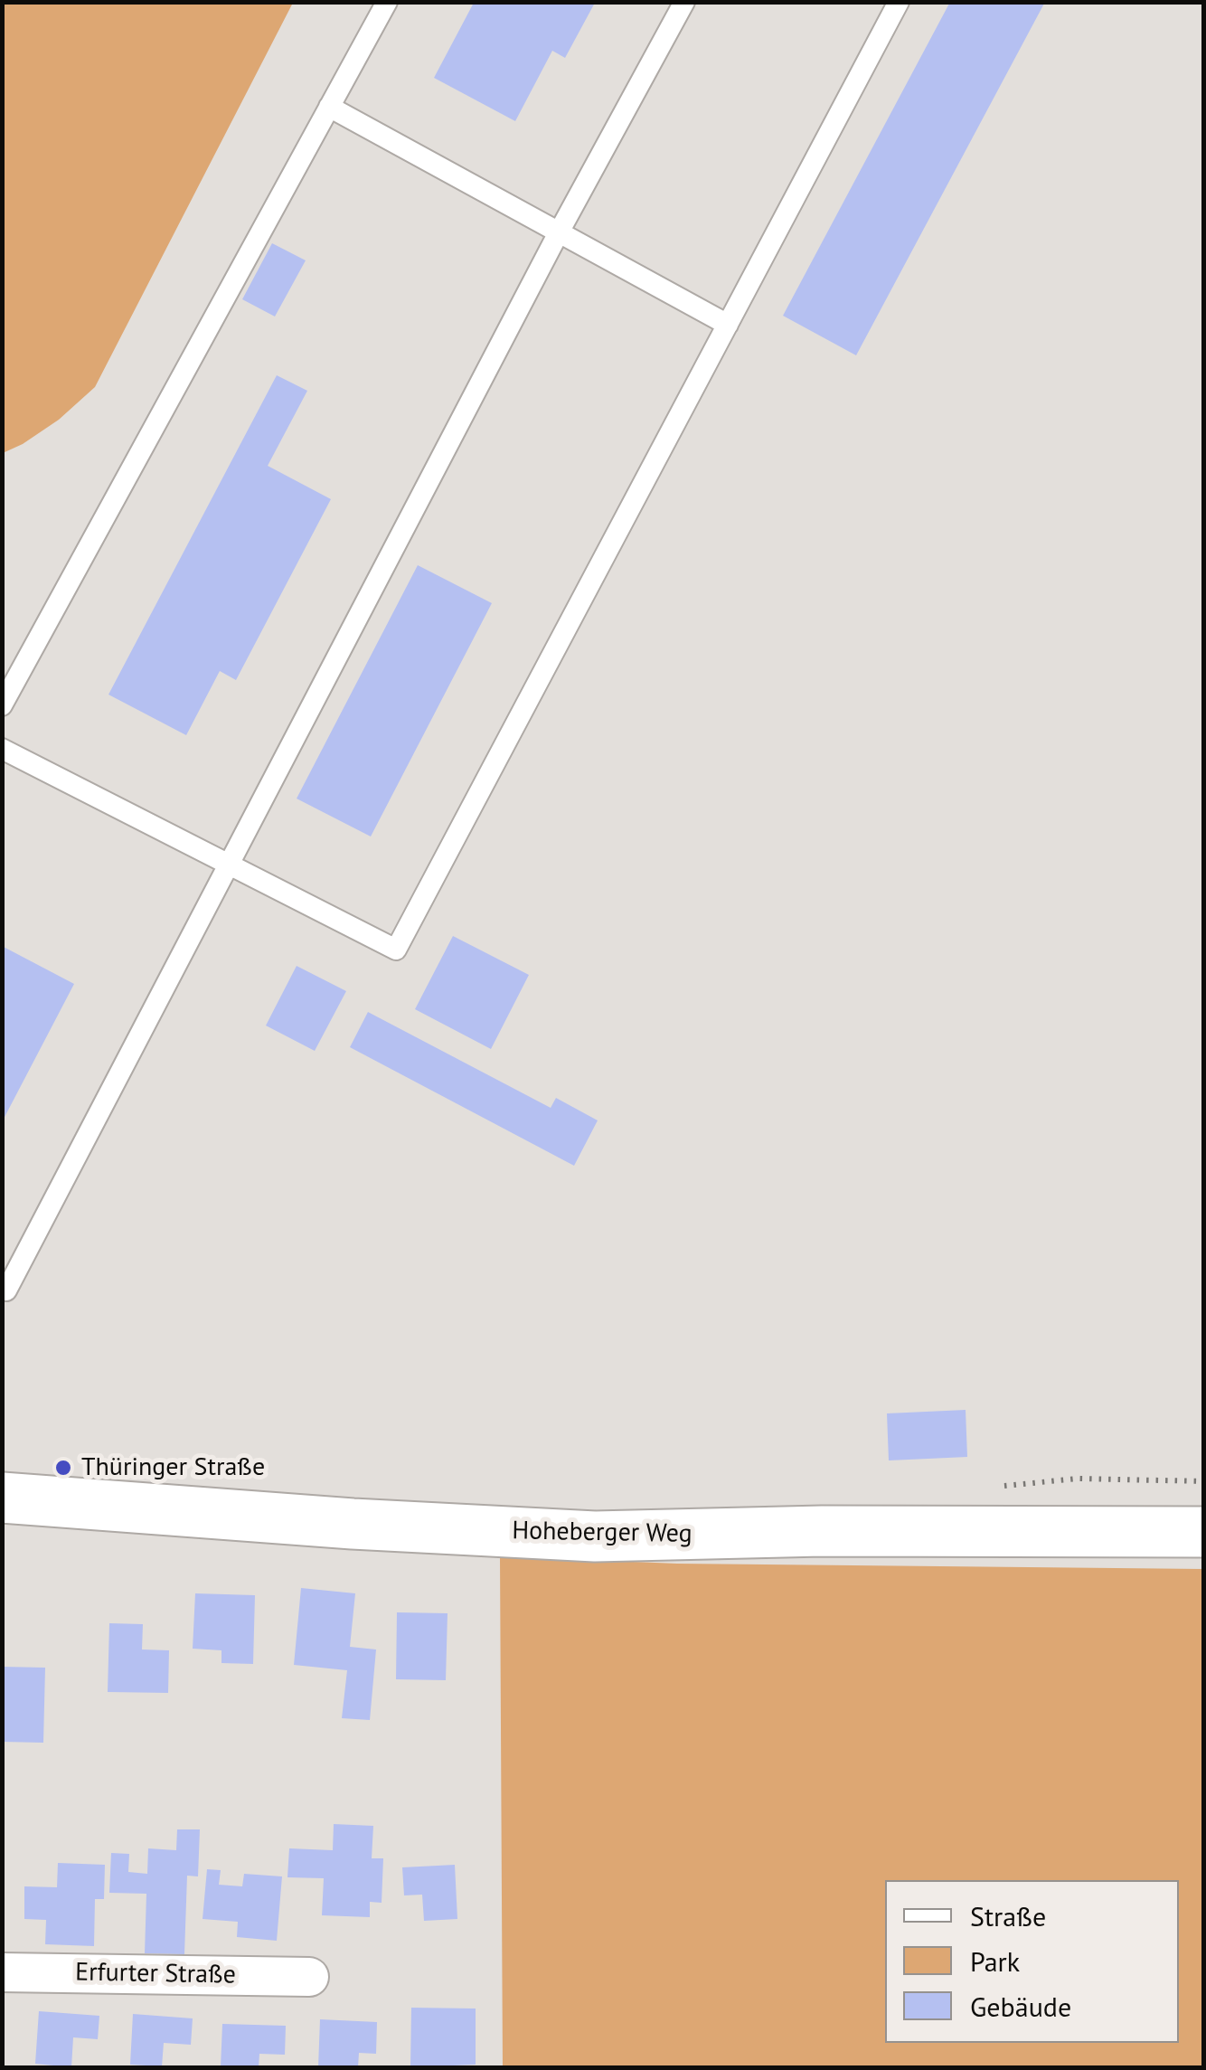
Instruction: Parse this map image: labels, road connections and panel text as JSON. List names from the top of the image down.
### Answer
{
  "streets": {
    "street": ["Hoheberger Weg", "Erfurter Straße"]
  },
  "places": ["Thüringer Straße"],
  "legend": ["Straße", "Park", "Gebäude"]
}
